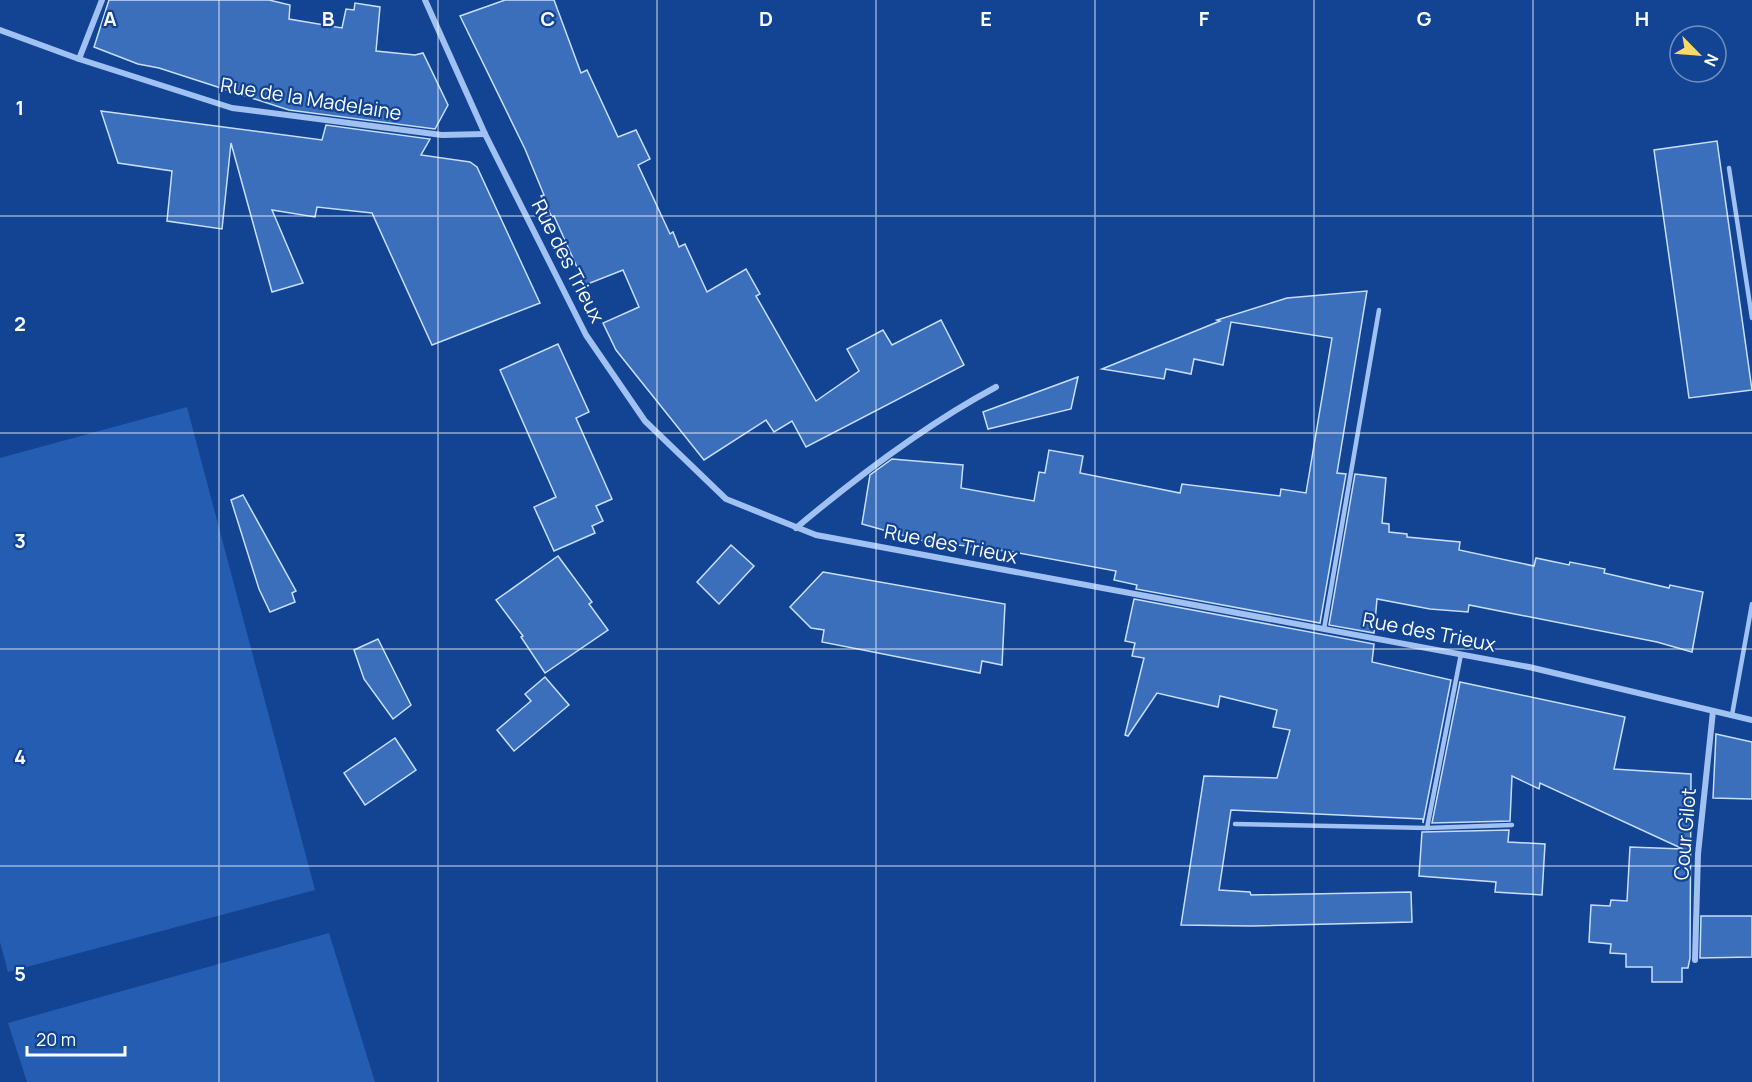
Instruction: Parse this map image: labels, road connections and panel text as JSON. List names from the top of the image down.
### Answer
{
  "streets": {
    "street": ["Rue de la Madelaine", "Rue des Trieux", "Cour Gilot"]
  },
  "crossings": [
    ["Rue de la Madelaine", "Rue des Trieux"],
    ["Rue des Trieux", "Cour Gilot"]
  ],
  "scale_bar": "20 m",
  "north": "bottom right",
  "grid": {
    "columns": [
      "A",
      "B",
      "C",
      "D",
      "E",
      "F",
      "G",
      "H"
    ],
    "rows": [
      "1",
      "2",
      "3",
      "4",
      "5"
    ]
  }
}
